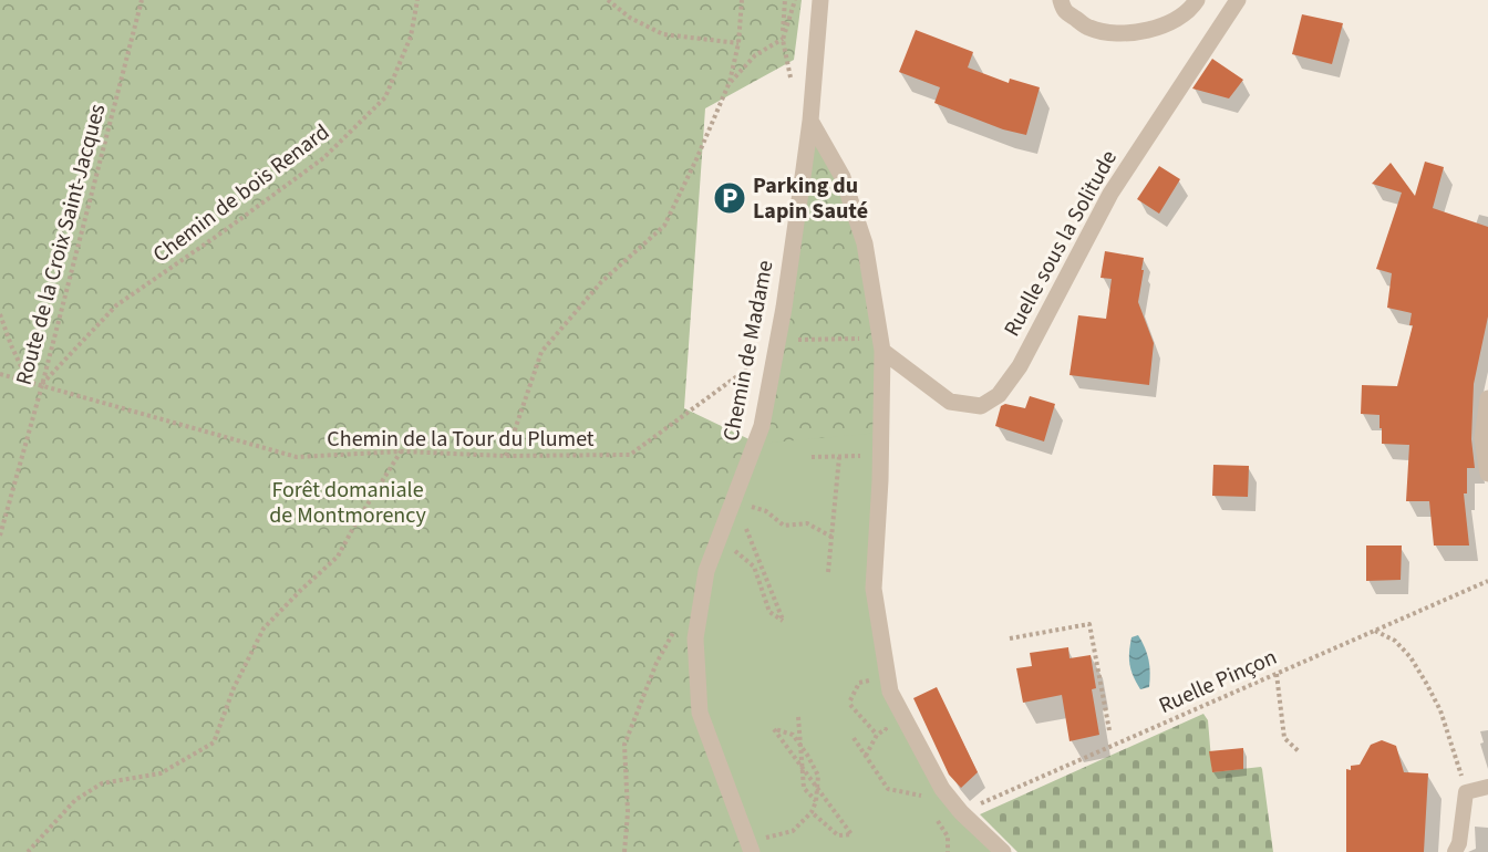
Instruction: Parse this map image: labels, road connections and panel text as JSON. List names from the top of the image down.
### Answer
{
  "streets": {
    "street": ["Ruelle sous la Solitude", "Chemin de Madame"],
    "path": [
      "Chemin de bois Renard",
      "Route de la Croix Saint-Jacques",
      "Chemin de la Tour du Plumet",
      "Ruelle Pinçon"
    ]
  },
  "crossings": [
    ["Chemin de bois Renard", "Route de la Croix Saint-Jacques"],
    ["Chemin de bois Renard", "Chemin de la Tour du Plumet"],
    ["Route de la Croix Saint-Jacques", "Chemin de la Tour du Plumet"],
    ["Chemin de Madame", "Chemin de la Tour du Plumet"]
  ],
  "parks": ["Forêt domaniale de Montmorency"],
  "places": {
    "parking": ["Parking du Lapin Sauté"]
  }
}
